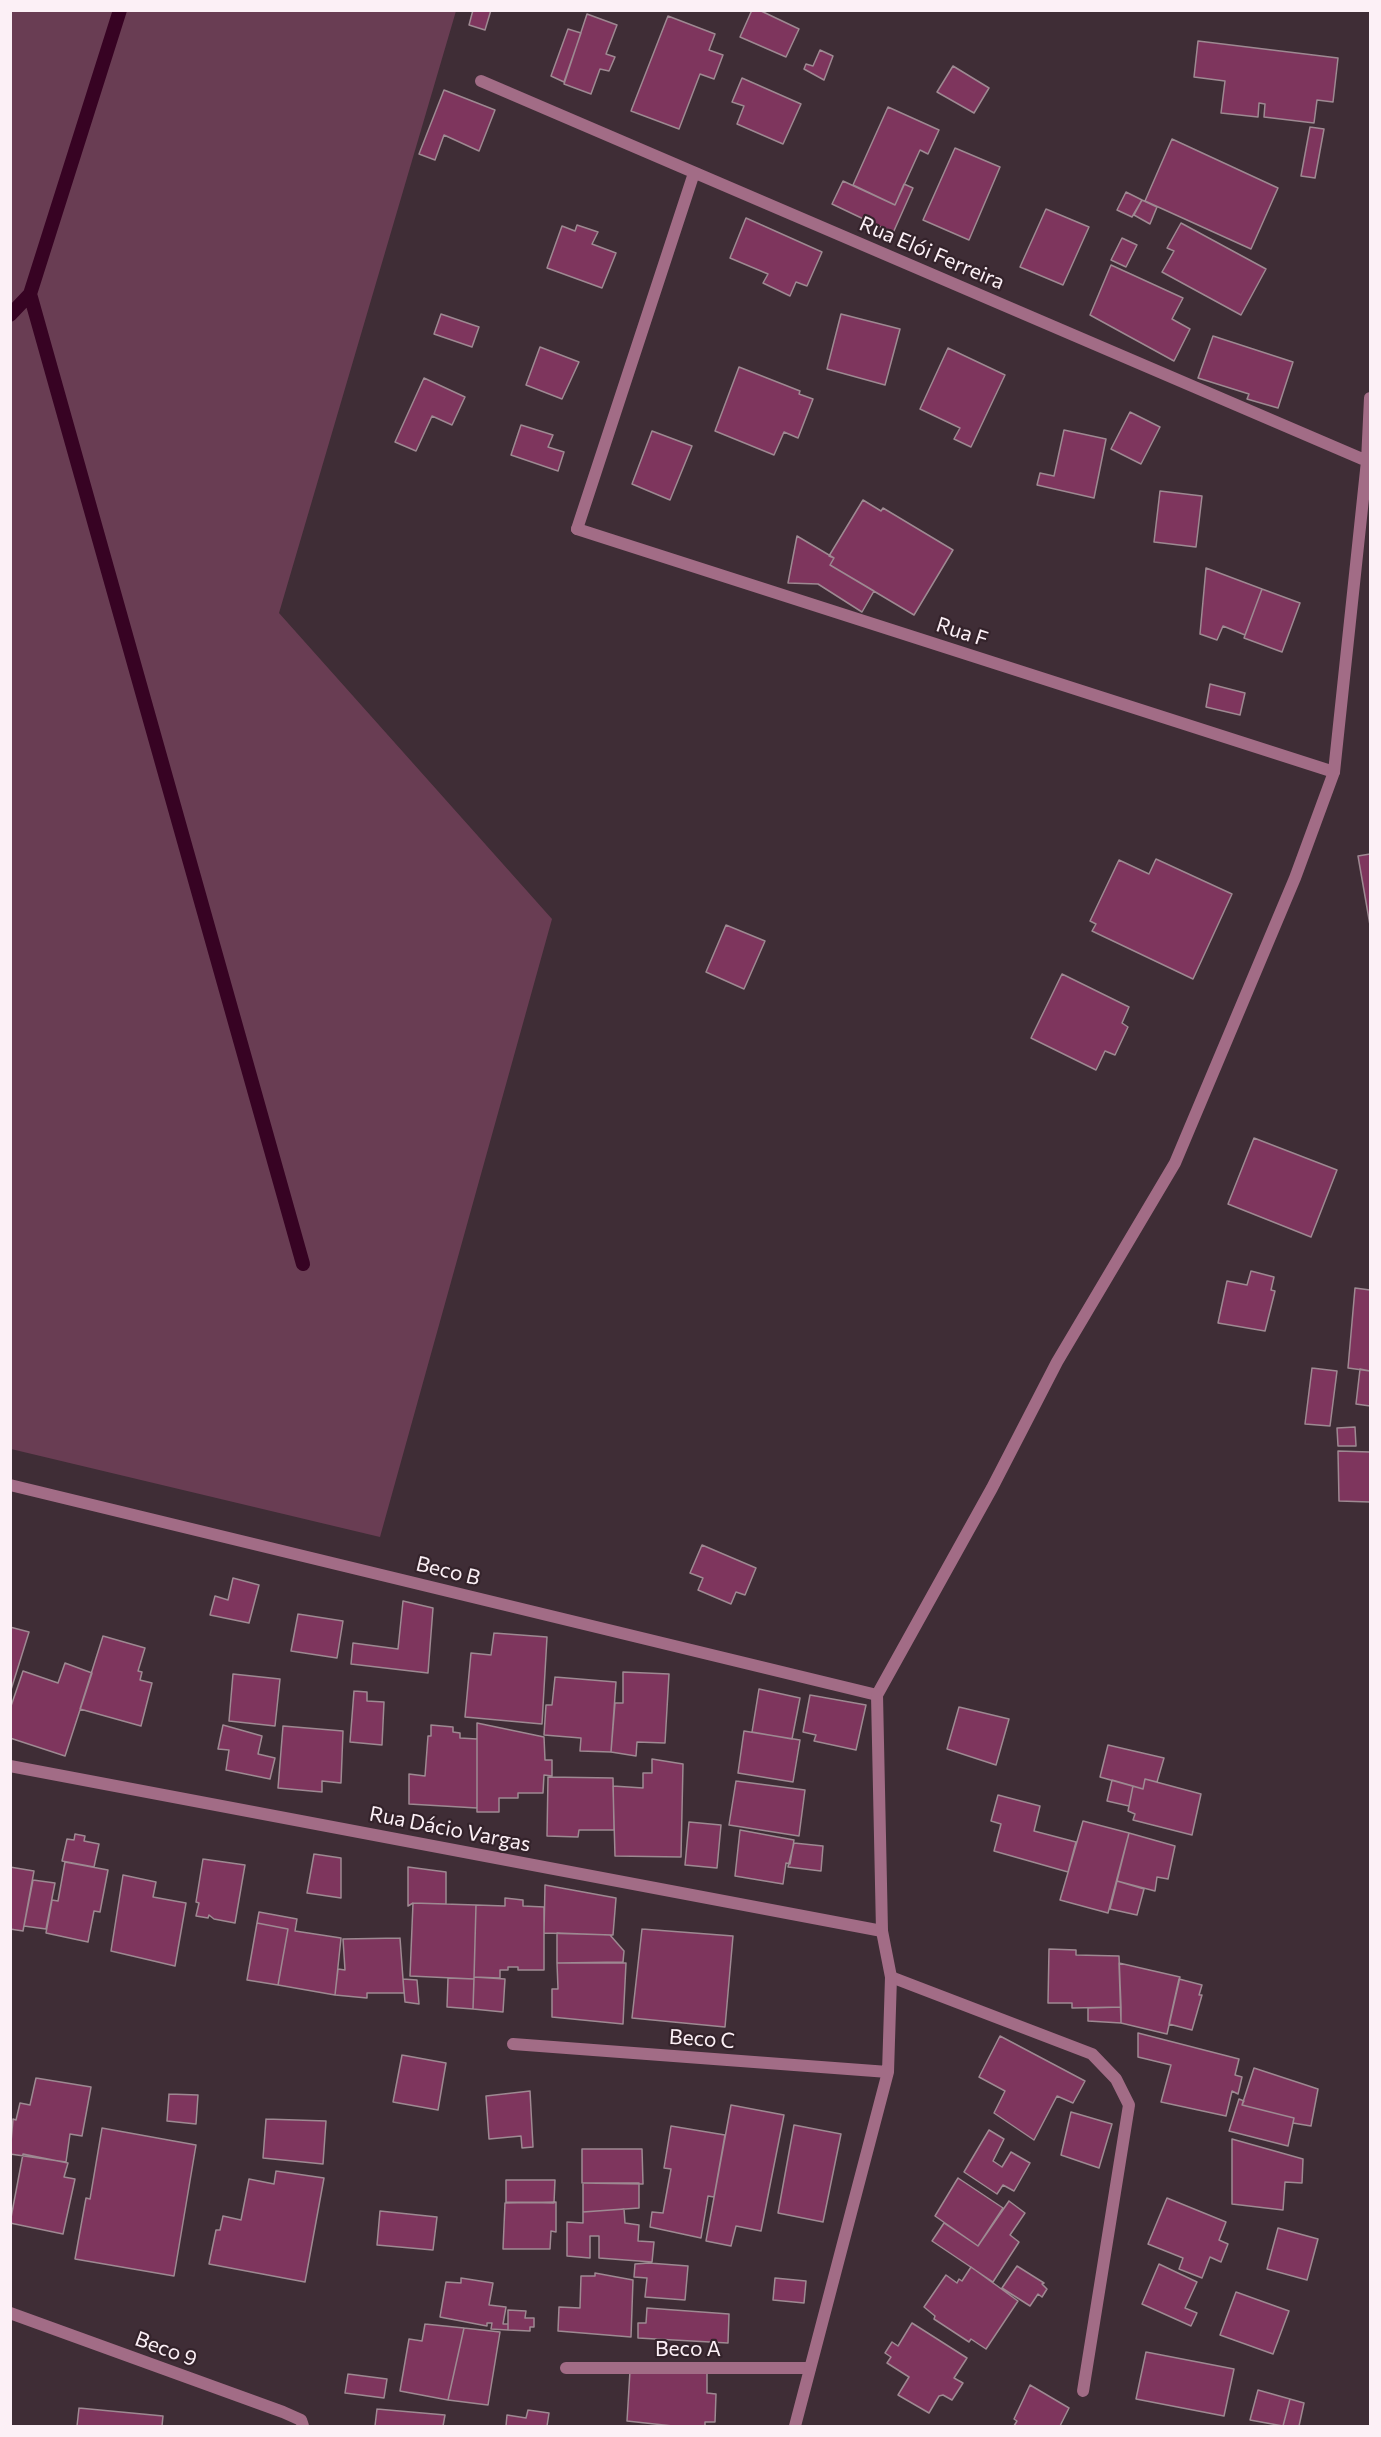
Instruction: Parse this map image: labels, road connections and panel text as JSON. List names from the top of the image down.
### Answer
{
  "streets": {
    "street": [
      "Rua Elói Ferreira",
      "Rua F",
      "Beco B",
      "Rua Dácio Vargas",
      "Beco C",
      "Beco 9",
      "Beco A"
    ]
  },
  "crossings": [
    ["Rua Elói Ferreira", "Rua F"]
  ]
}
